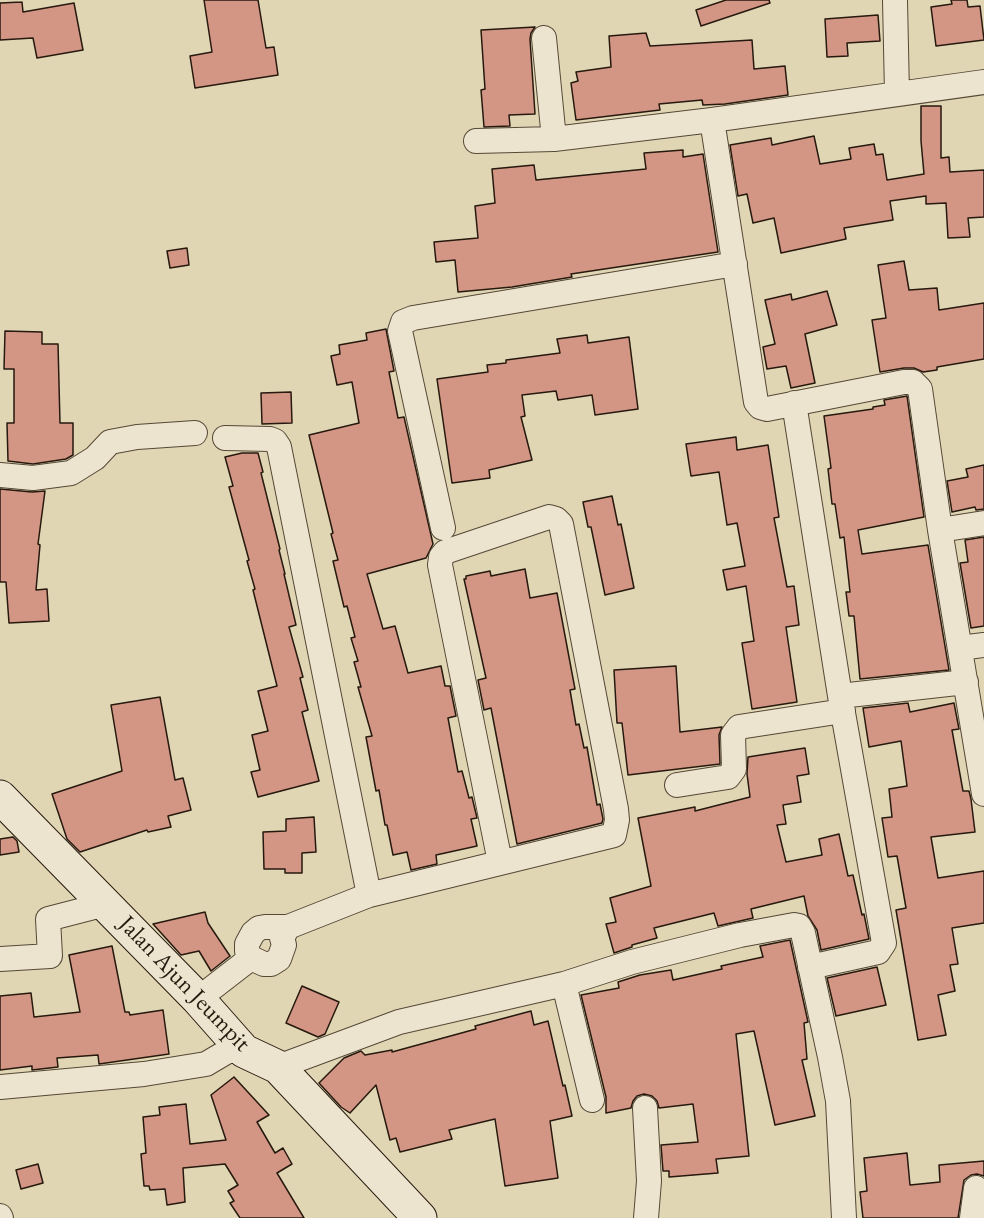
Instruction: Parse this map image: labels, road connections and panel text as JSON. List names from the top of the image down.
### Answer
{
  "streets": {
    "street": ["Jalan Ajun Jeumpit"]
  }
}
